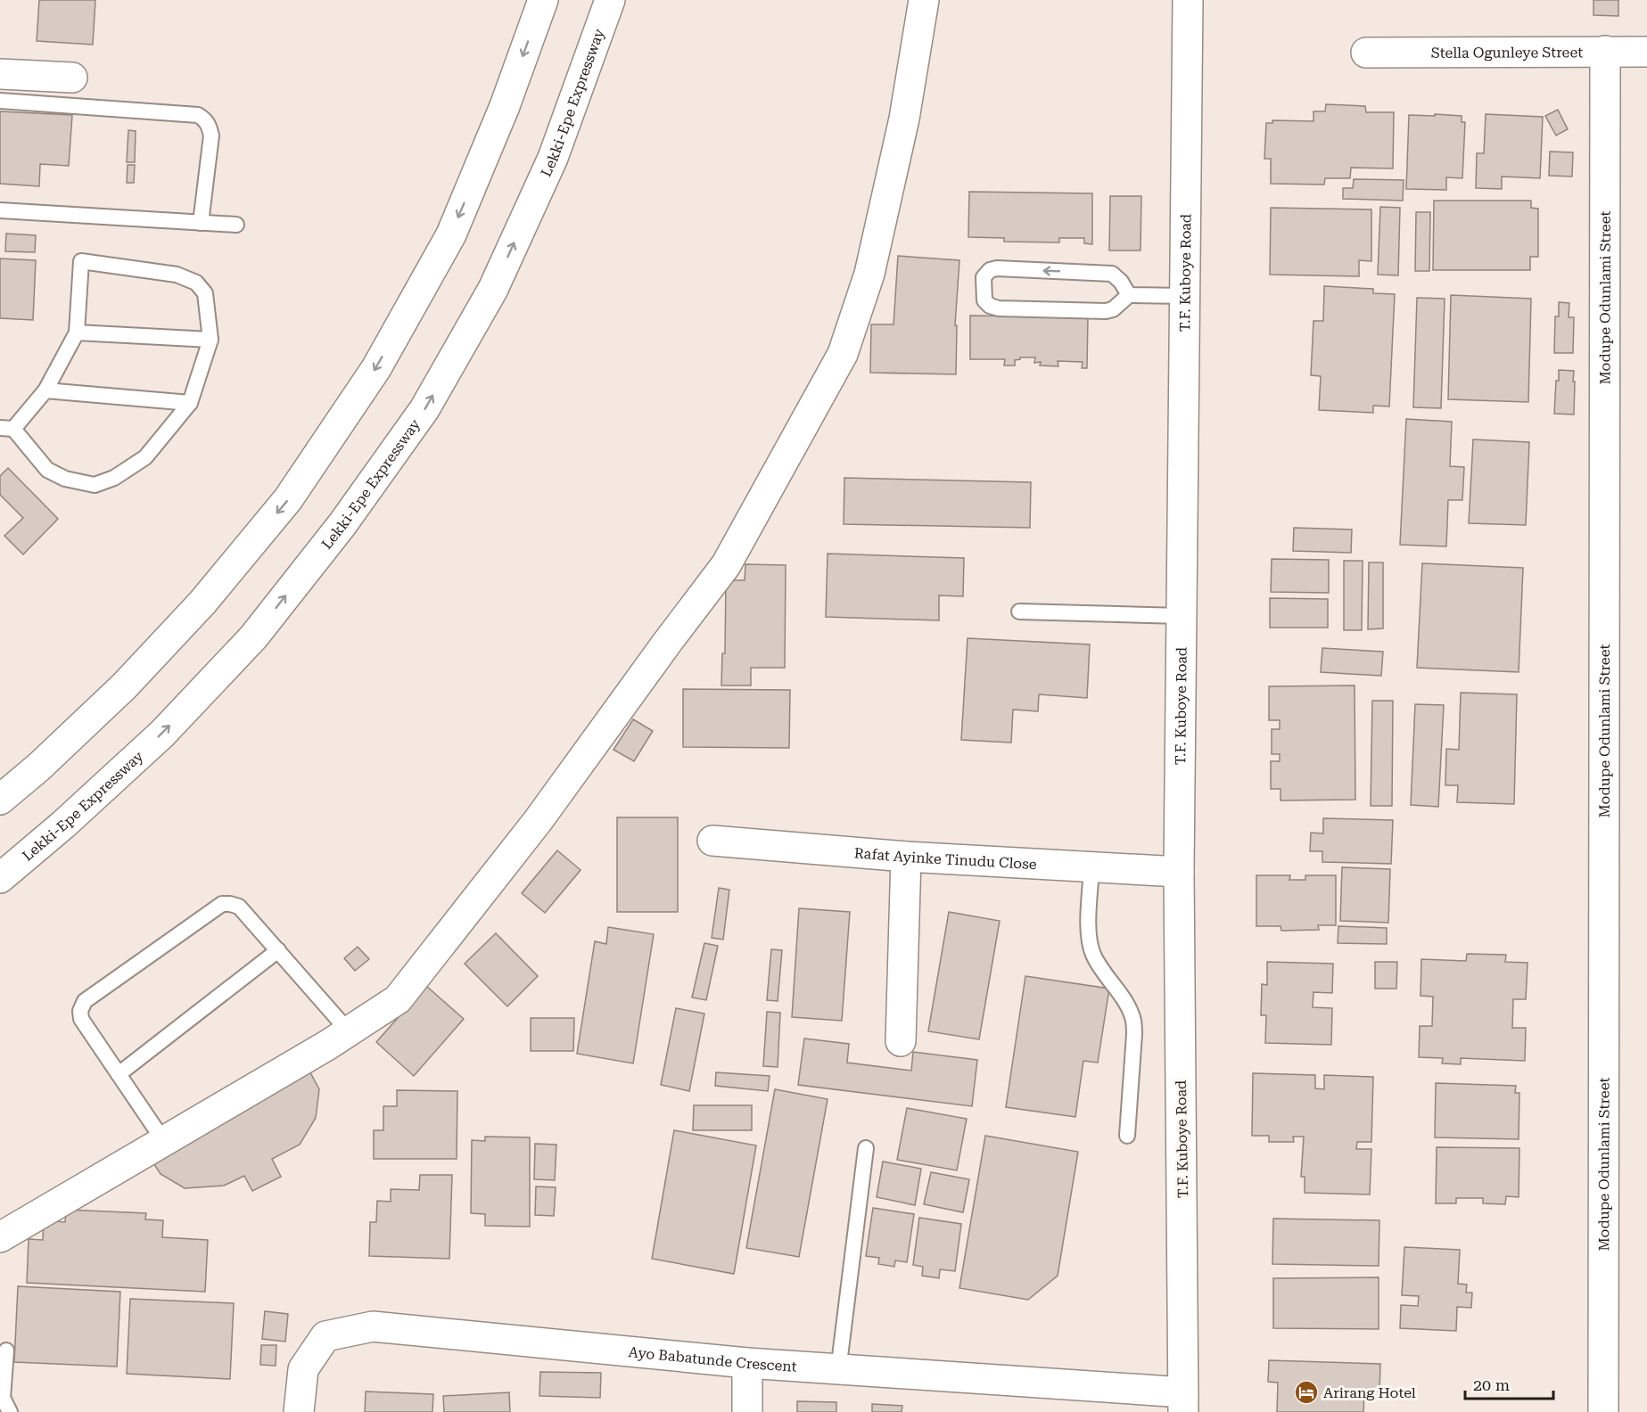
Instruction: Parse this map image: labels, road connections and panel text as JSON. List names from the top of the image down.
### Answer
{
  "streets": {
    "main road": [
      "Stella Ogunleye Street",
      "Lekki-Epe Expressway",
      "T.F. Kuboye Road",
      "Modupe Odunlami Street",
      "Rafat Ayinke Tinudu Close",
      "Ayo Babatunde Crescent"
    ]
  },
  "crossings": [
    ["Stella Ogunleye Street", "Modupe Odunlami Street"],
    ["T.F. Kuboye Road", "Rafat Ayinke Tinudu Close"],
    ["T.F. Kuboye Road", "Ayo Babatunde Crescent"]
  ],
  "places": {
    "hotel": ["Arirang Hotel"]
  },
  "scale_bar": "20 m"
}
